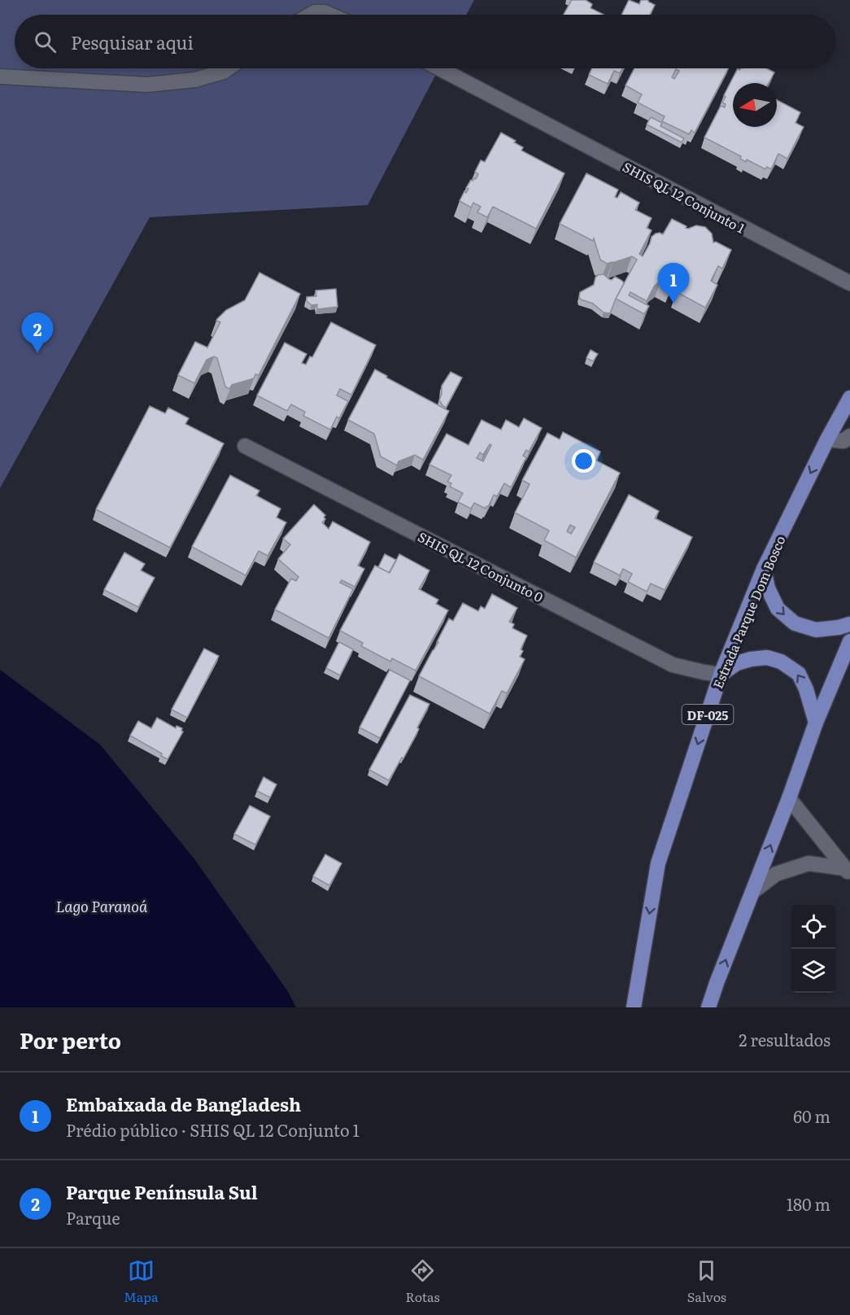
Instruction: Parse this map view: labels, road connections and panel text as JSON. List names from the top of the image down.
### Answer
{
  "streets": {
    "main road": ["Estrada Parque Dom Bosco", "DF-025"],
    "street": ["SHIS QL 12 Conjunto 1", "SHIS QL 12 Conjunto 0"]
  },
  "crossings": [
    ["SHIS QL 12 Conjunto 0", "Estrada Parque Dom Bosco"]
  ],
  "water": ["Lago Paranoá"],
  "north": "left",
  "page": {
    "search": "Pesquisar aqui",
    "pins": ["1", "2"],
    "heading": ["Por perto", "2 resultados"],
    "list": [
      {
        "mark": "1",
        "name": "Embaixada de Bangladesh",
        "note": "Prédio público · SHIS QL 12 Conjunto 1",
        "value": "60 m"
      },
      {
        "mark": "2",
        "name": "Parque Península Sul",
        "note": "Parque",
        "value": "180 m"
      }
    ],
    "nav": ["Mapa", "Rotas", "Salvos"]
  }
}
